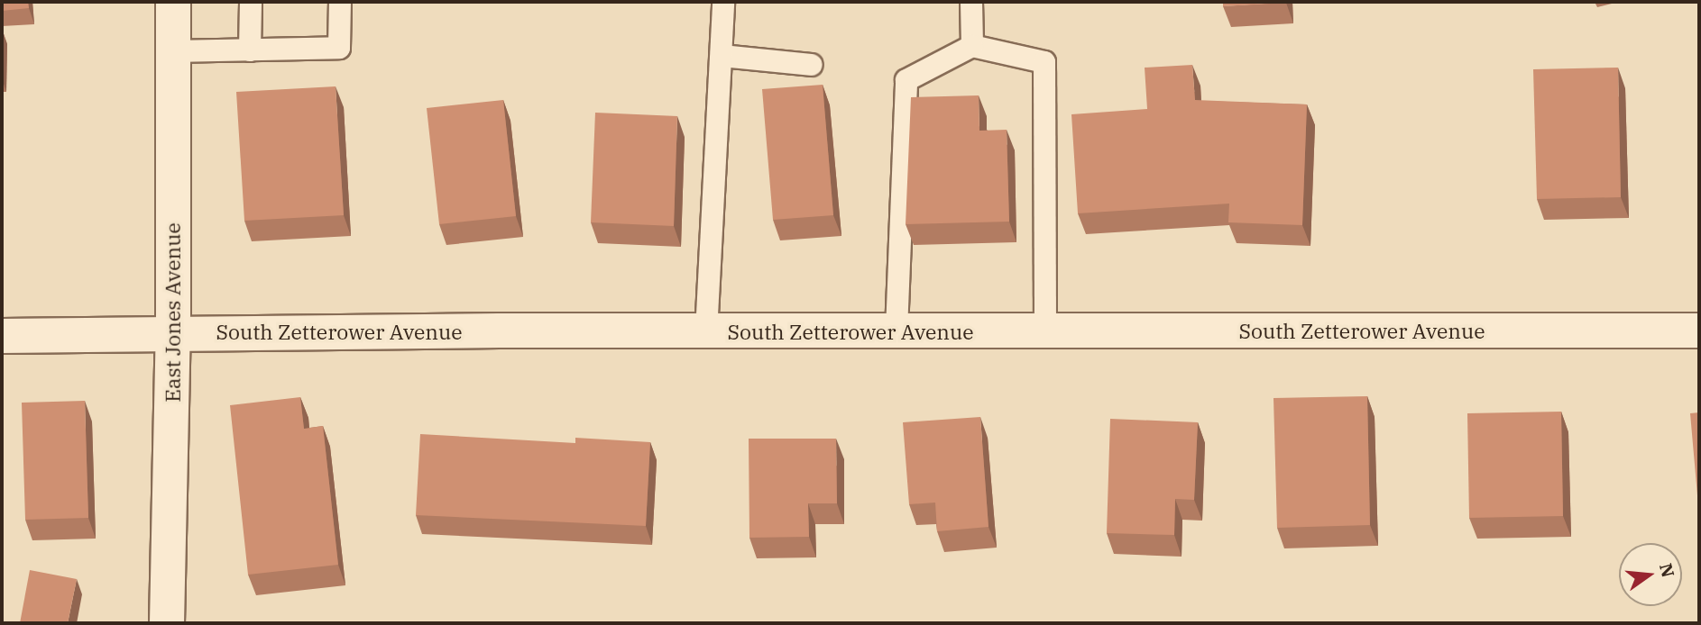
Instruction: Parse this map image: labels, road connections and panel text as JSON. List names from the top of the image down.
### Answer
{
  "streets": {
    "street": ["East Jones Avenue", "South Zetterower Avenue"]
  },
  "crossings": [
    ["East Jones Avenue", "South Zetterower Avenue"]
  ],
  "north": "right"
}
